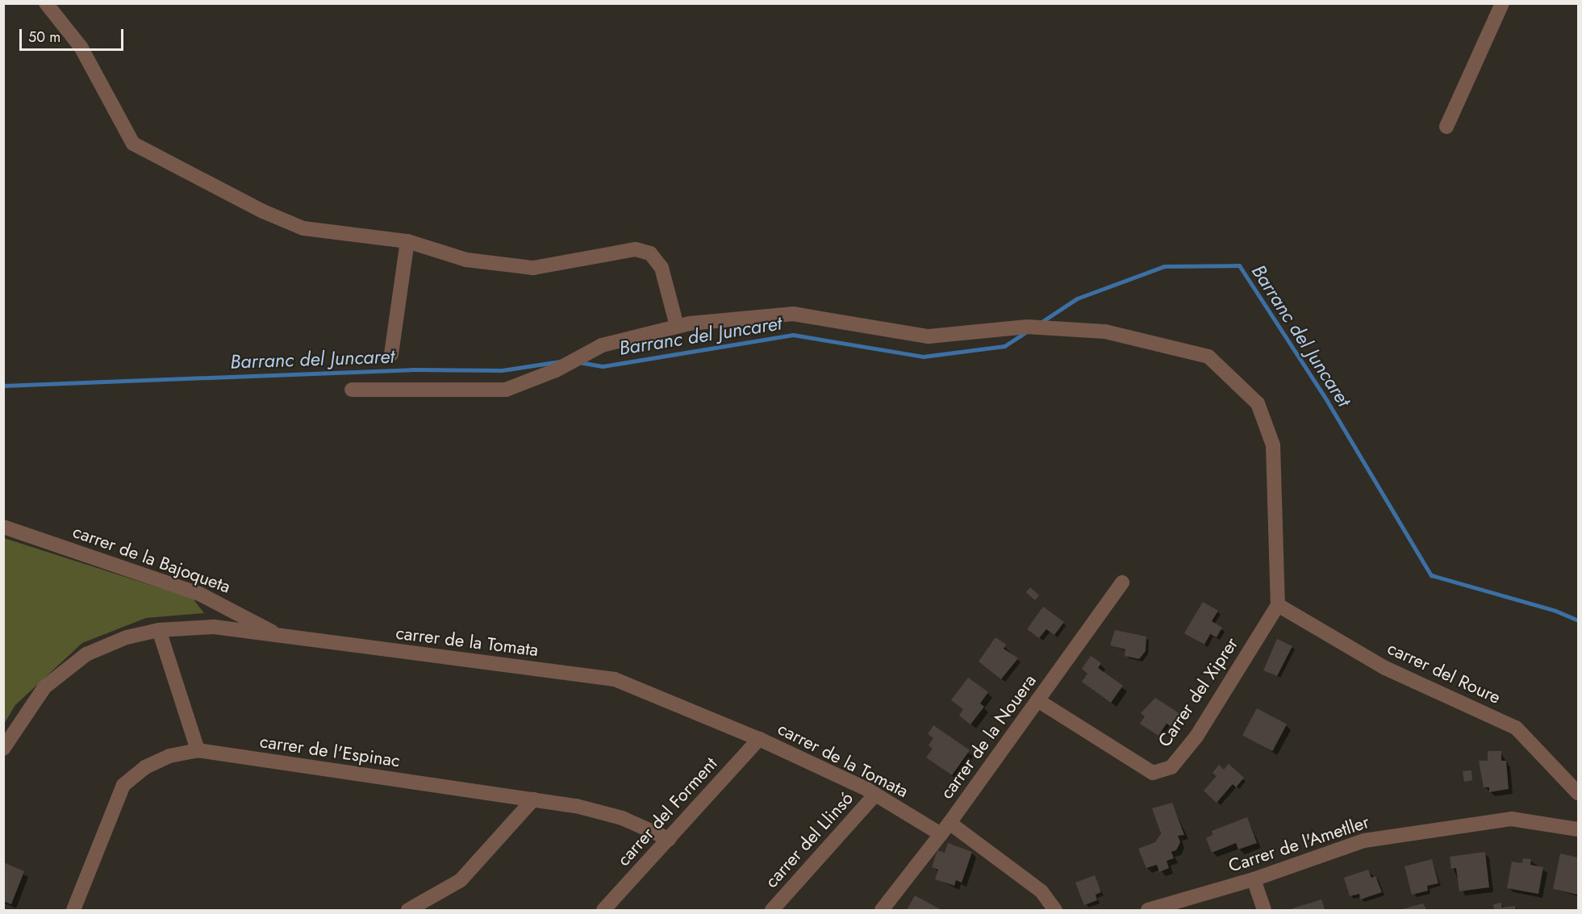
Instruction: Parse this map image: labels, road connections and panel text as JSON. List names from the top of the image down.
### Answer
{
  "streets": {
    "street": [
      "carrer de la Bajoqueta",
      "carrer de la Tomata",
      "carrer del Roure",
      "Carrer del Xiprer",
      "carrer de la Nouera",
      "carrer de l'Espinac",
      "carrer del Forment",
      "carrer del Llinsó",
      "Carrer de l'Ametller"
    ]
  },
  "crossings": [
    ["carrer de la Bajoqueta", "carrer de la Tomata"],
    ["carrer de la Tomata", "carrer de la Nouera"],
    ["carrer de la Tomata", "carrer del Forment"],
    ["carrer de la Tomata", "carrer del Llinsó"],
    ["carrer del Roure", "Carrer del Xiprer"],
    ["Carrer del Xiprer", "carrer de la Nouera"],
    ["carrer de l'Espinac", "carrer del Forment"]
  ],
  "water": ["Barranc del Juncaret"],
  "scale_bar": "50 m"
}
